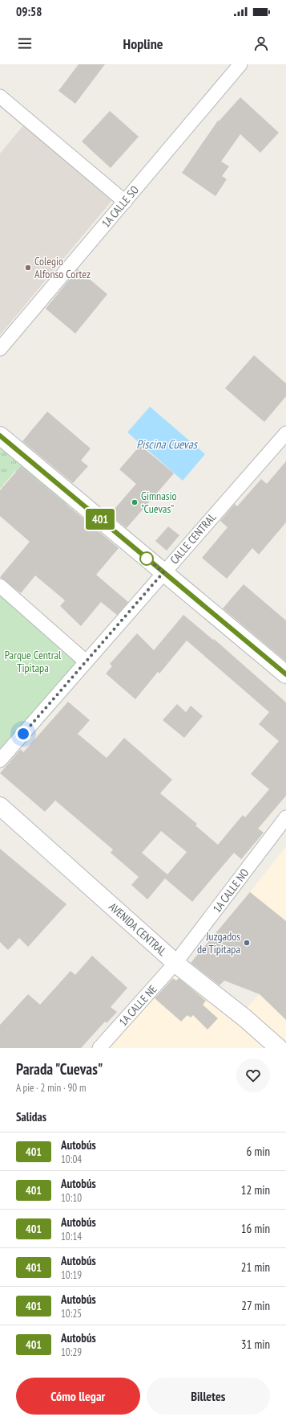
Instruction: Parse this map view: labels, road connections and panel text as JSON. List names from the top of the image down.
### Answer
{
  "streets": {
    "street": [
      "1A CALLE SO",
      "CALLE CENTRAL",
      "1A CALLE NO",
      "AVENIDA CENTRAL",
      "1A CALLE NE"
    ]
  },
  "crossings": [
    ["1A CALLE NO", "AVENIDA CENTRAL"],
    ["1A CALLE NO", "1A CALLE NE"],
    ["AVENIDA CENTRAL", "1A CALLE NE"]
  ],
  "water": ["Piscina Cuevas"],
  "parks": ["Parque Central Tipitapa"],
  "places": ["Colegio Alfonso Cortez", "Gimnasio \"Cuevas\"", "Juzgados de Tipitapa"],
  "lines": ["bus line 401"],
  "page": {
    "status": "09:58",
    "header": "Hopline",
    "on_map": "401",
    "heading": [
      ["Parada \"Cuevas\"", "A pie · 2 min · 90 m"],
      "Salidas"
    ],
    "list": [
      {
        "mark": "401",
        "name": "Autobús",
        "note": "10:04",
        "value": "6 min"
      },
      {
        "mark": "401",
        "name": "Autobús",
        "note": "10:10",
        "value": "12 min"
      },
      {
        "mark": "401",
        "name": "Autobús",
        "note": "10:14",
        "value": "16 min"
      },
      {
        "mark": "401",
        "name": "Autobús",
        "note": "10:19",
        "value": "21 min"
      },
      {
        "mark": "401",
        "name": "Autobús",
        "note": "10:25",
        "value": "27 min"
      },
      {
        "mark": "401",
        "name": "Autobús",
        "note": "10:29",
        "value": "31 min"
      }
    ],
    "buttons": ["Cómo llegar", "Billetes"]
  }
}
